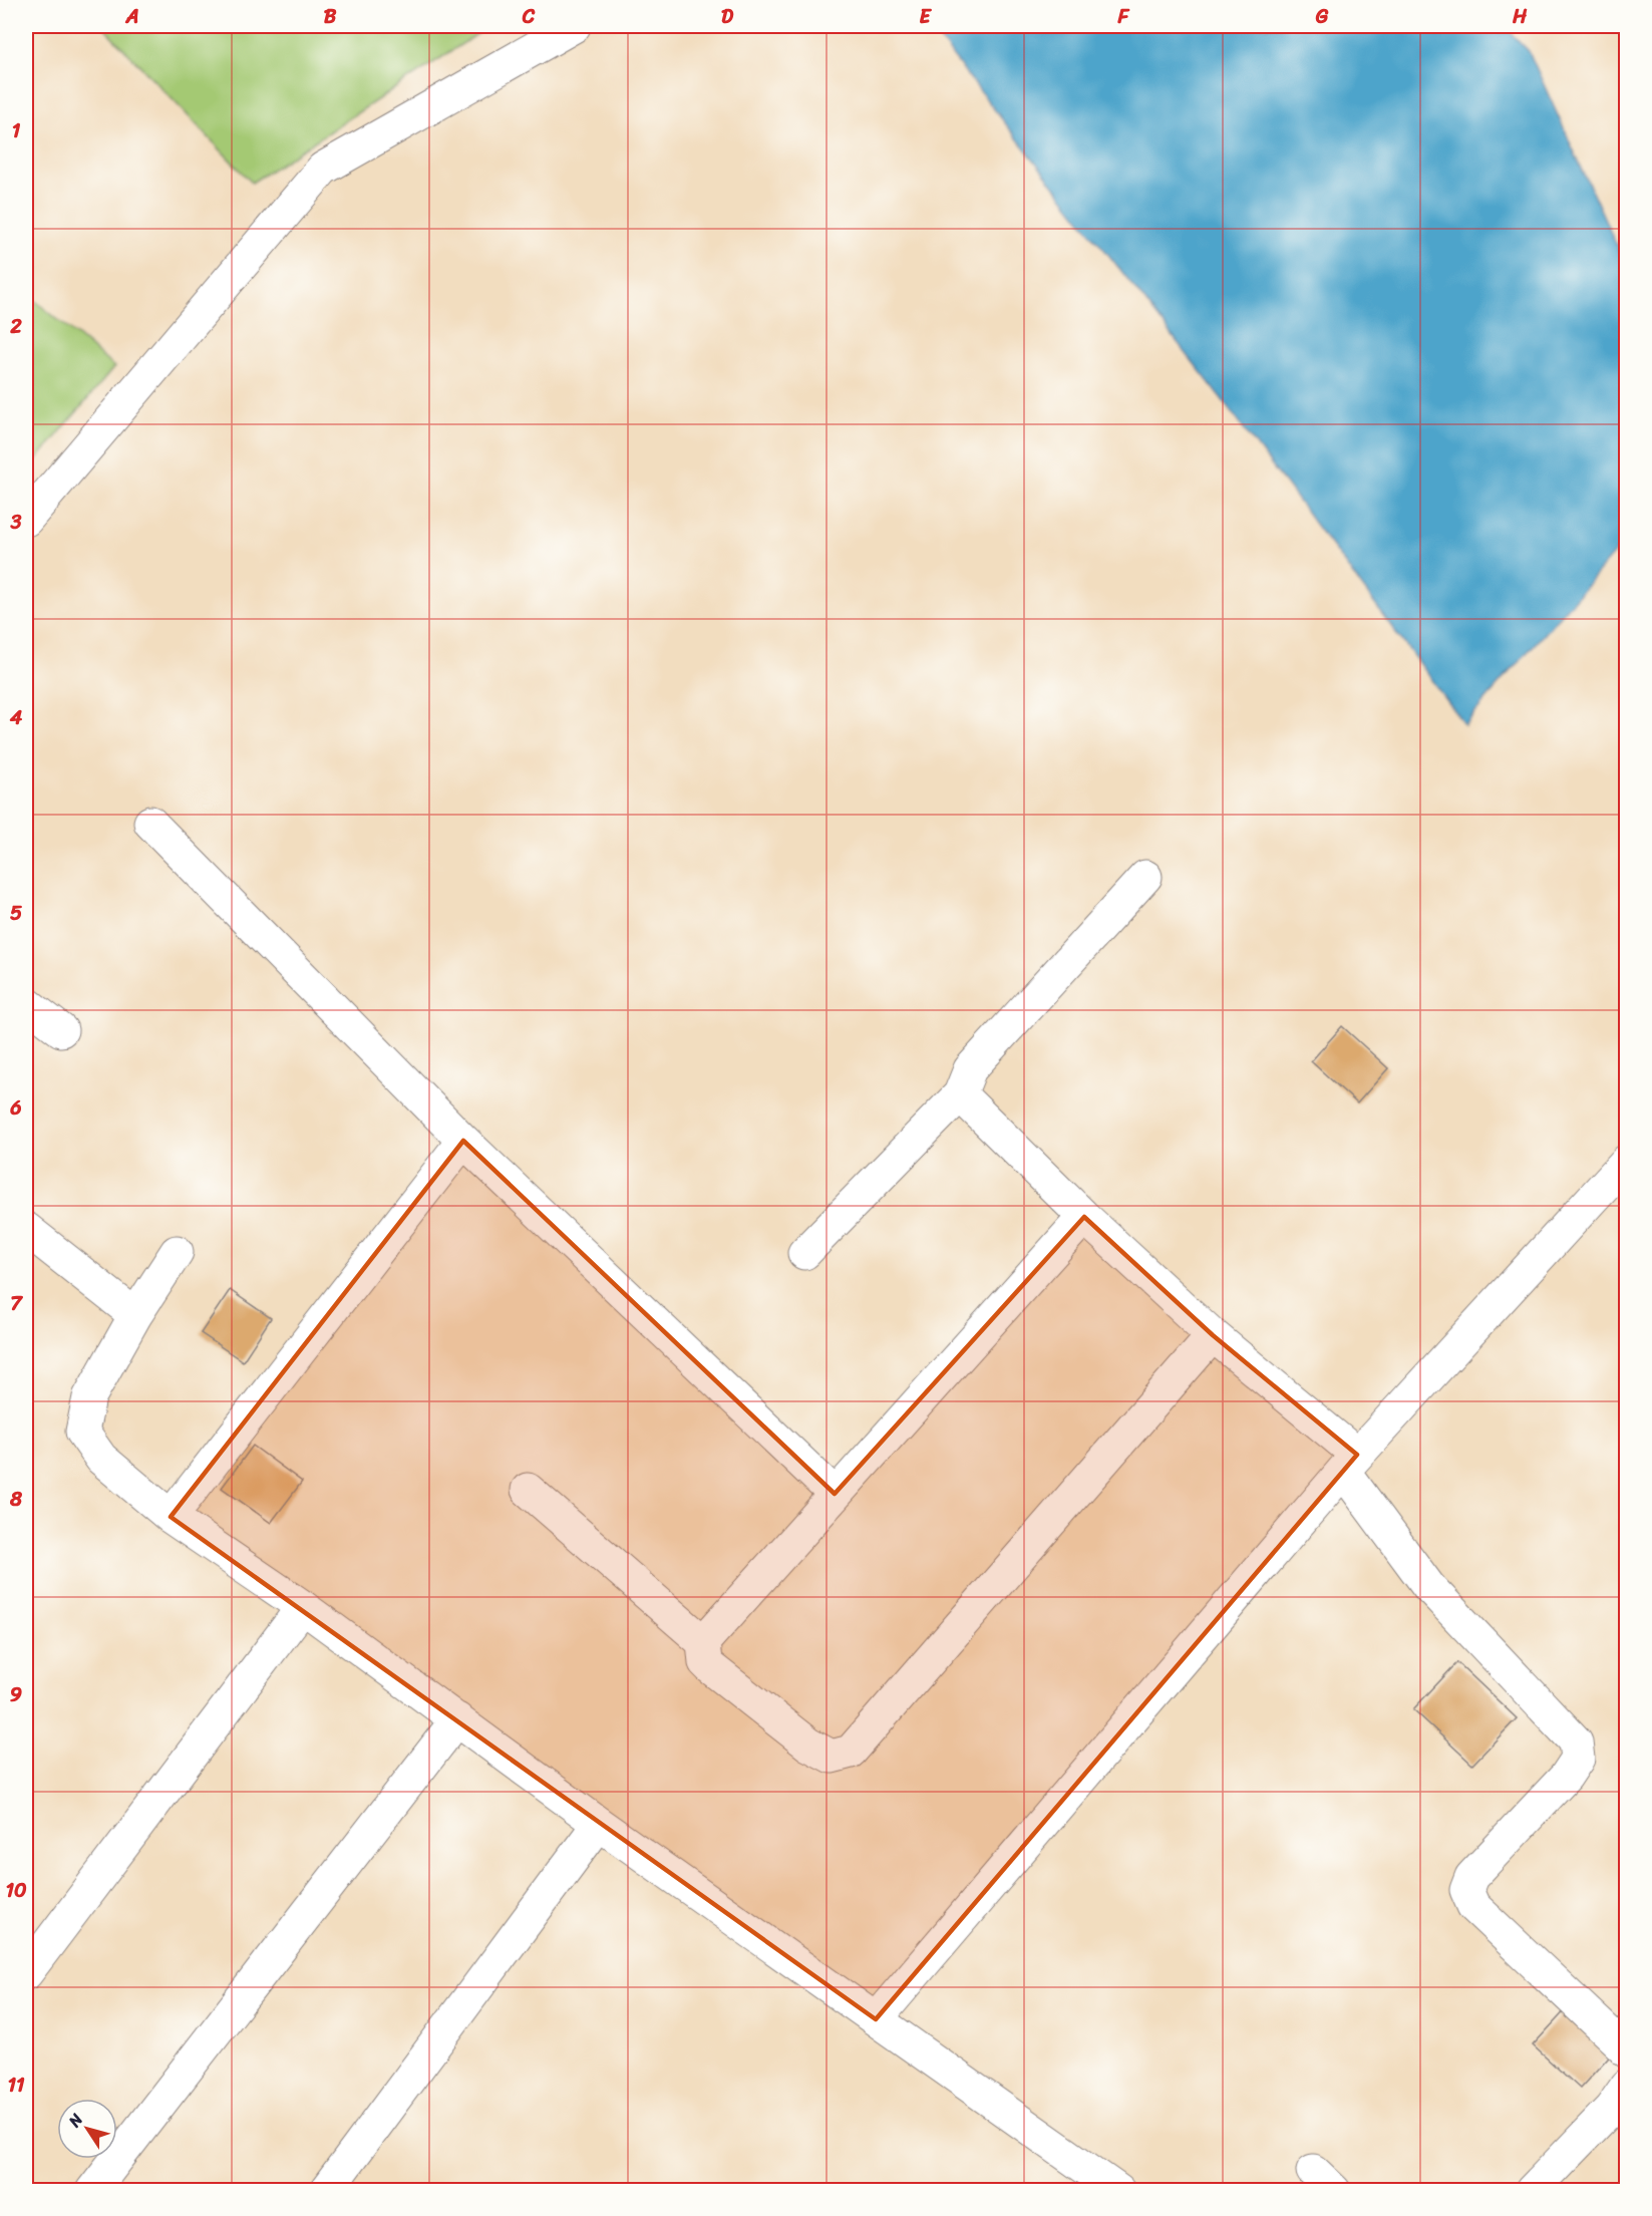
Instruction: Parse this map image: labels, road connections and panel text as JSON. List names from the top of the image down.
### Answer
{
  "north": "top left",
  "grid": {
    "columns": [
      "A",
      "B",
      "C",
      "D",
      "E",
      "F",
      "G",
      "H"
    ],
    "rows": [
      "1",
      "2",
      "3",
      "4",
      "5",
      "6",
      "7",
      "8",
      "9",
      "10",
      "11"
    ]
  }
}
